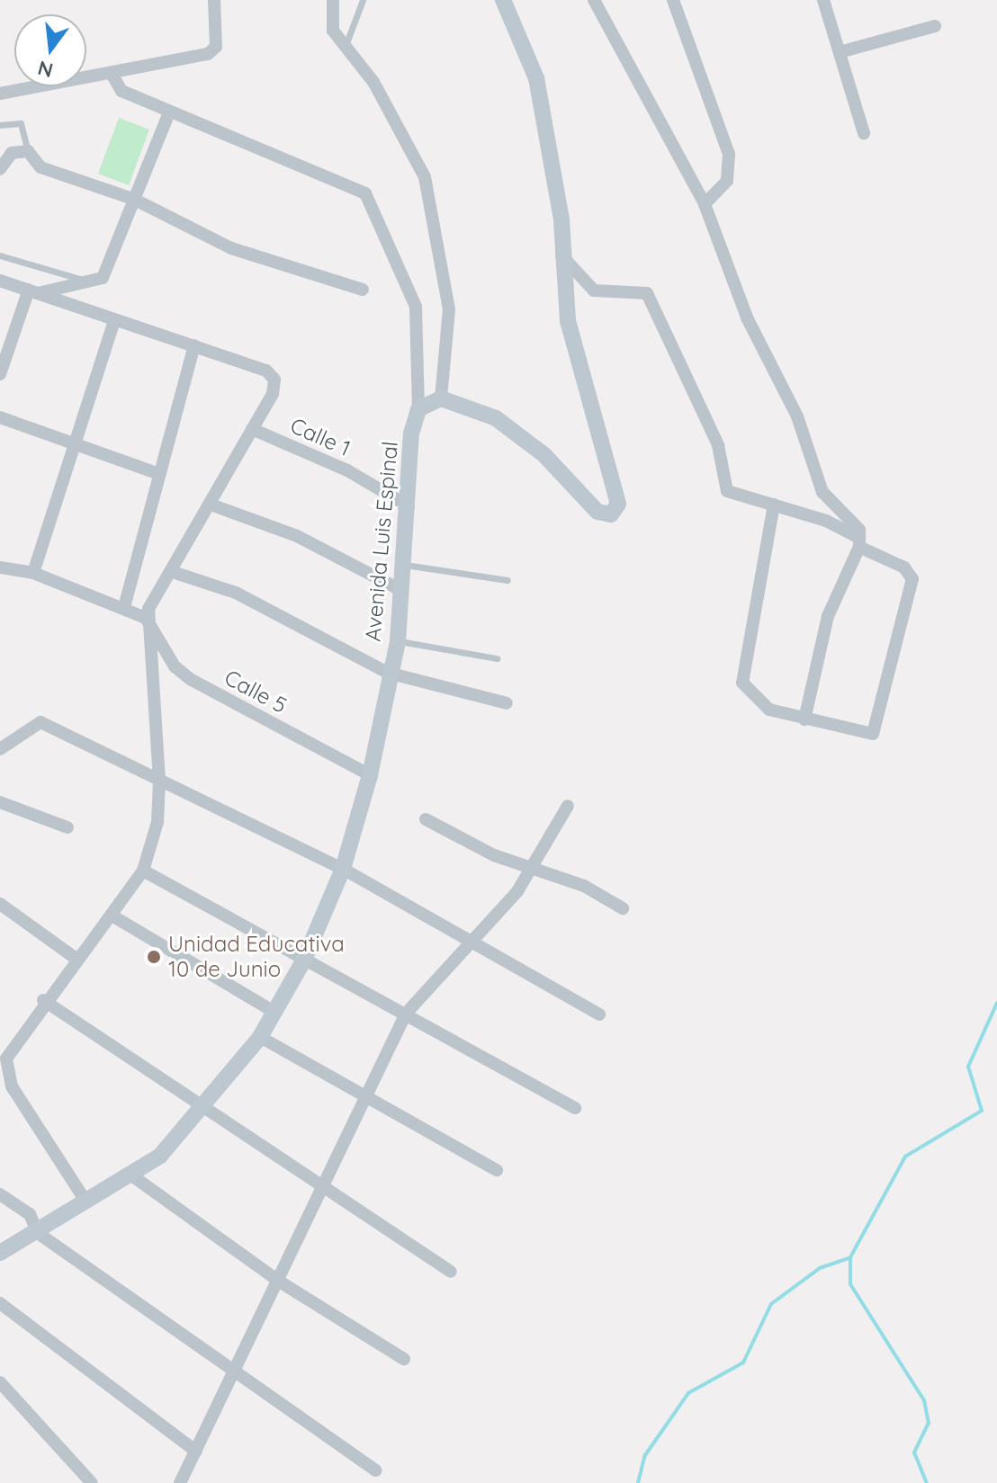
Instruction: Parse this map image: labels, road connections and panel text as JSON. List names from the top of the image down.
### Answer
{
  "streets": {
    "street": ["Calle 1", "Avenida Luis Espinal", "Calle 5"]
  },
  "crossings": [
    ["Calle 1", "Avenida Luis Espinal"],
    ["Avenida Luis Espinal", "Calle 5"]
  ],
  "places": ["Unidad Educativa 10 de Junio"],
  "north": "bottom"
}
